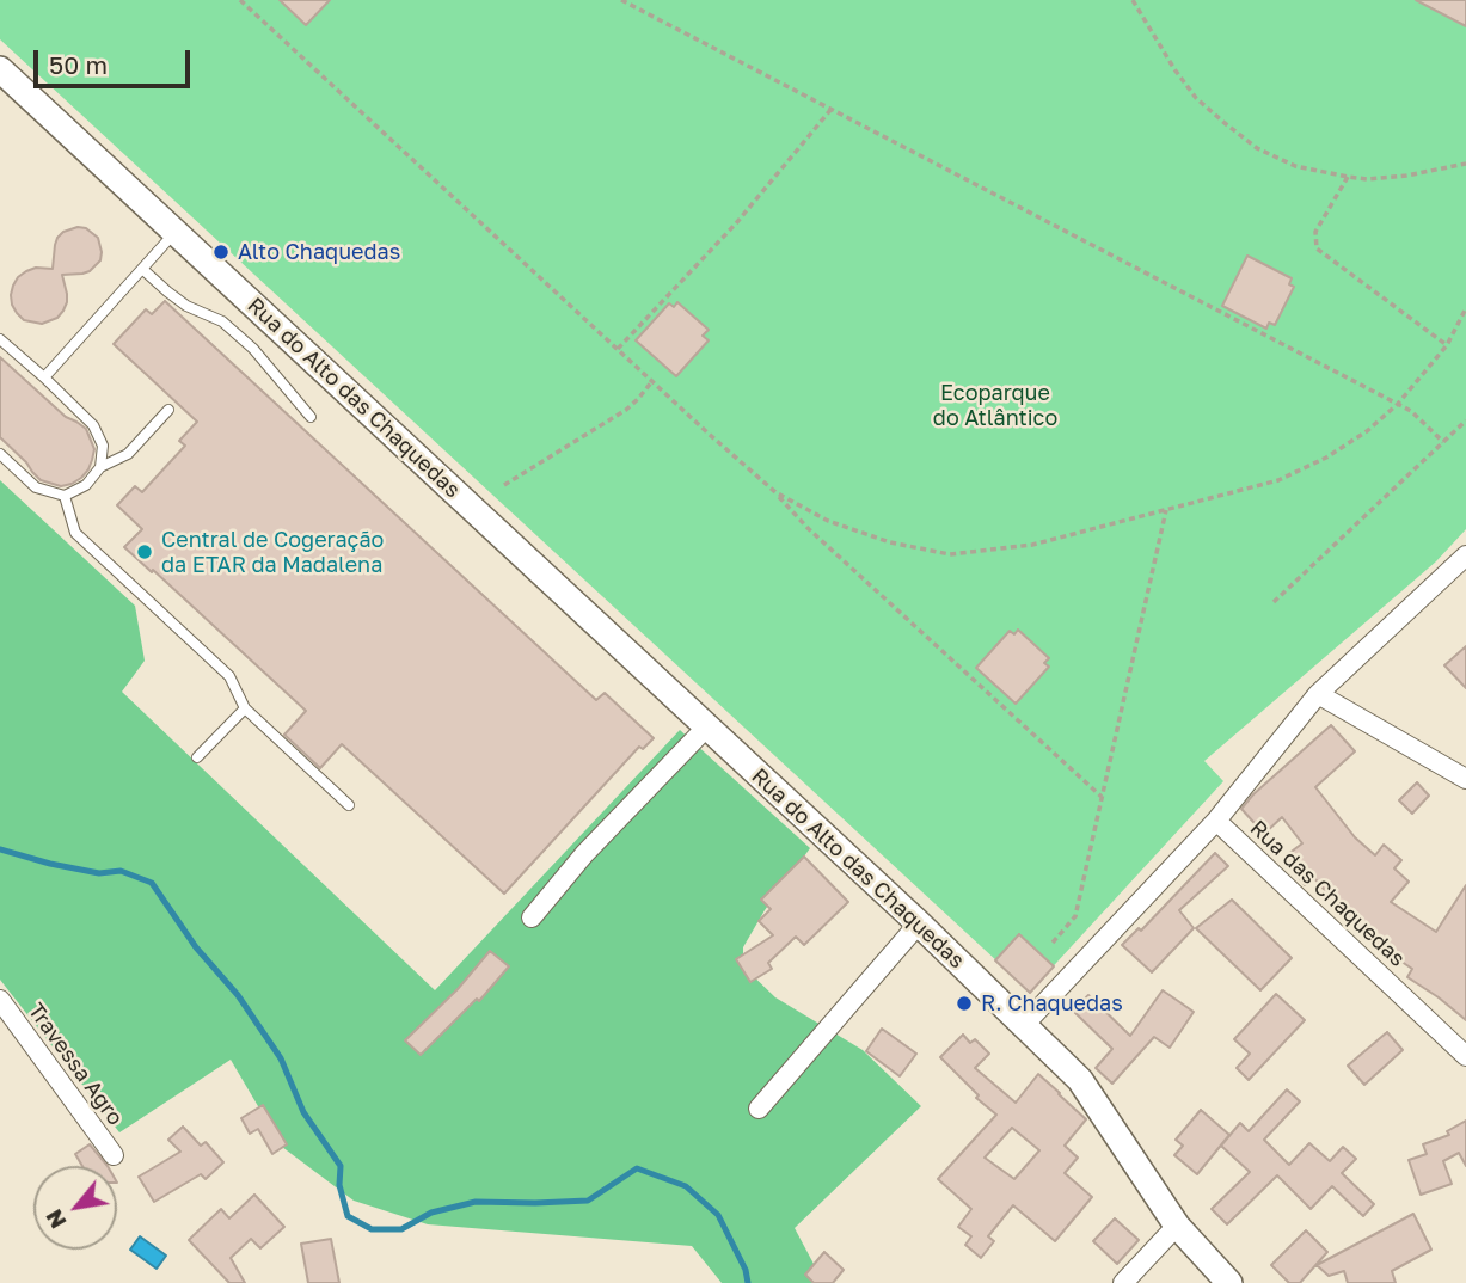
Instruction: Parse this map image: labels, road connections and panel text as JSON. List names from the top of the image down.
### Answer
{
  "streets": {
    "street": ["Rua do Alto das Chaquedas", "Rua das Chaquedas", "Travessa Agro"]
  },
  "crossings": [
    ["Rua do Alto das Chaquedas", "Rua das Chaquedas"]
  ],
  "parks": ["Ecoparque do Atlântico"],
  "places": ["Alto Chaquedas", "Central de Cogeração da ETAR da Madalena", "R. Chaquedas"],
  "scale_bar": "50 m",
  "north": "bottom left"
}
